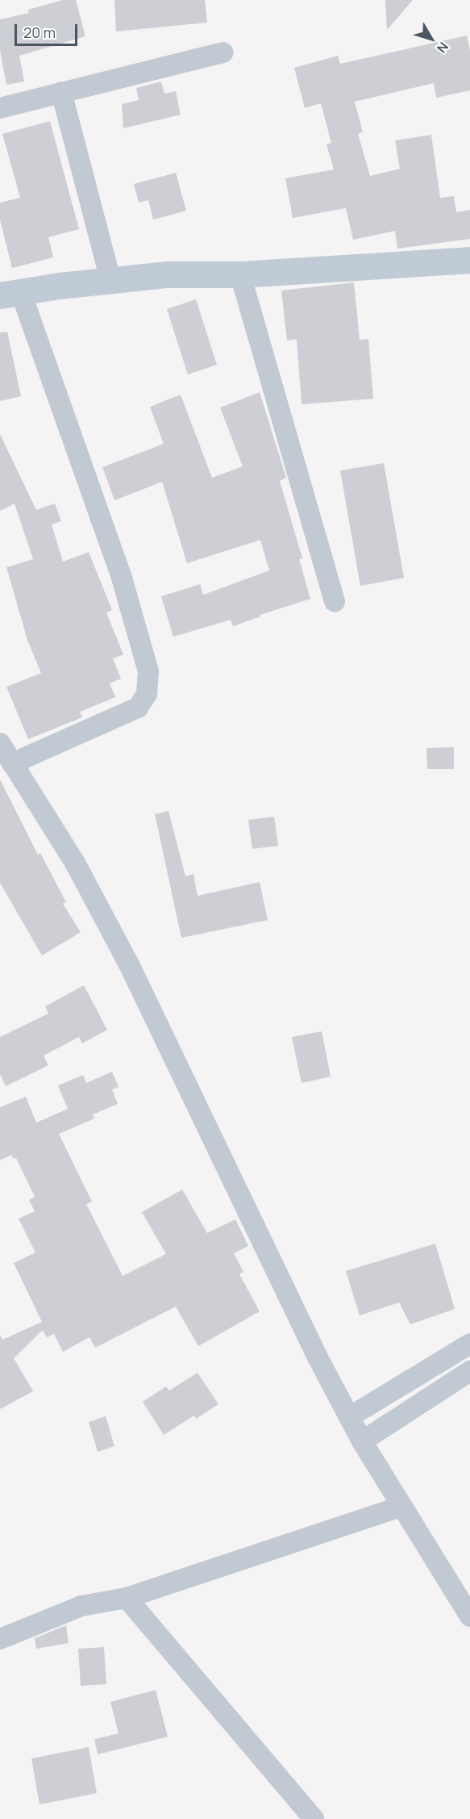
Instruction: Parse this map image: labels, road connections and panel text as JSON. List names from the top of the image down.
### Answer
{
  "scale_bar": "20 m",
  "north": "bottom right"
}
